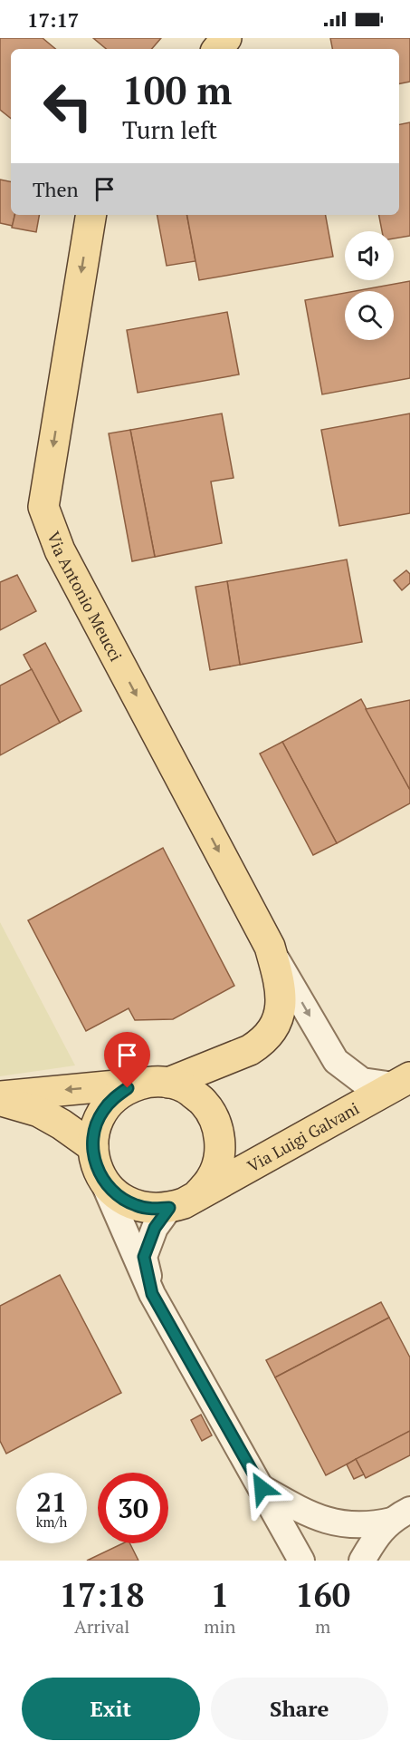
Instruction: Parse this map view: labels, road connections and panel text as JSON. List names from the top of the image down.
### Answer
{
  "streets": {
    "main road": ["Via Antonio Meucci", "Via Luigi Galvani"]
  },
  "crossings": [
    ["Via Antonio Meucci", "Via Luigi Galvani"]
  ],
  "one_way": ["Via Antonio Meucci"],
  "page": {
    "status": "17:17",
    "turn": ["100 m", "Turn left"],
    "then": "Then",
    "speed": "21 km/h",
    "limit": "30",
    "eta": [
      "17:18",
      "Arrival",
      "1",
      "min",
      "160",
      "m"
    ],
    "buttons": ["Exit", "Share"]
  }
}
